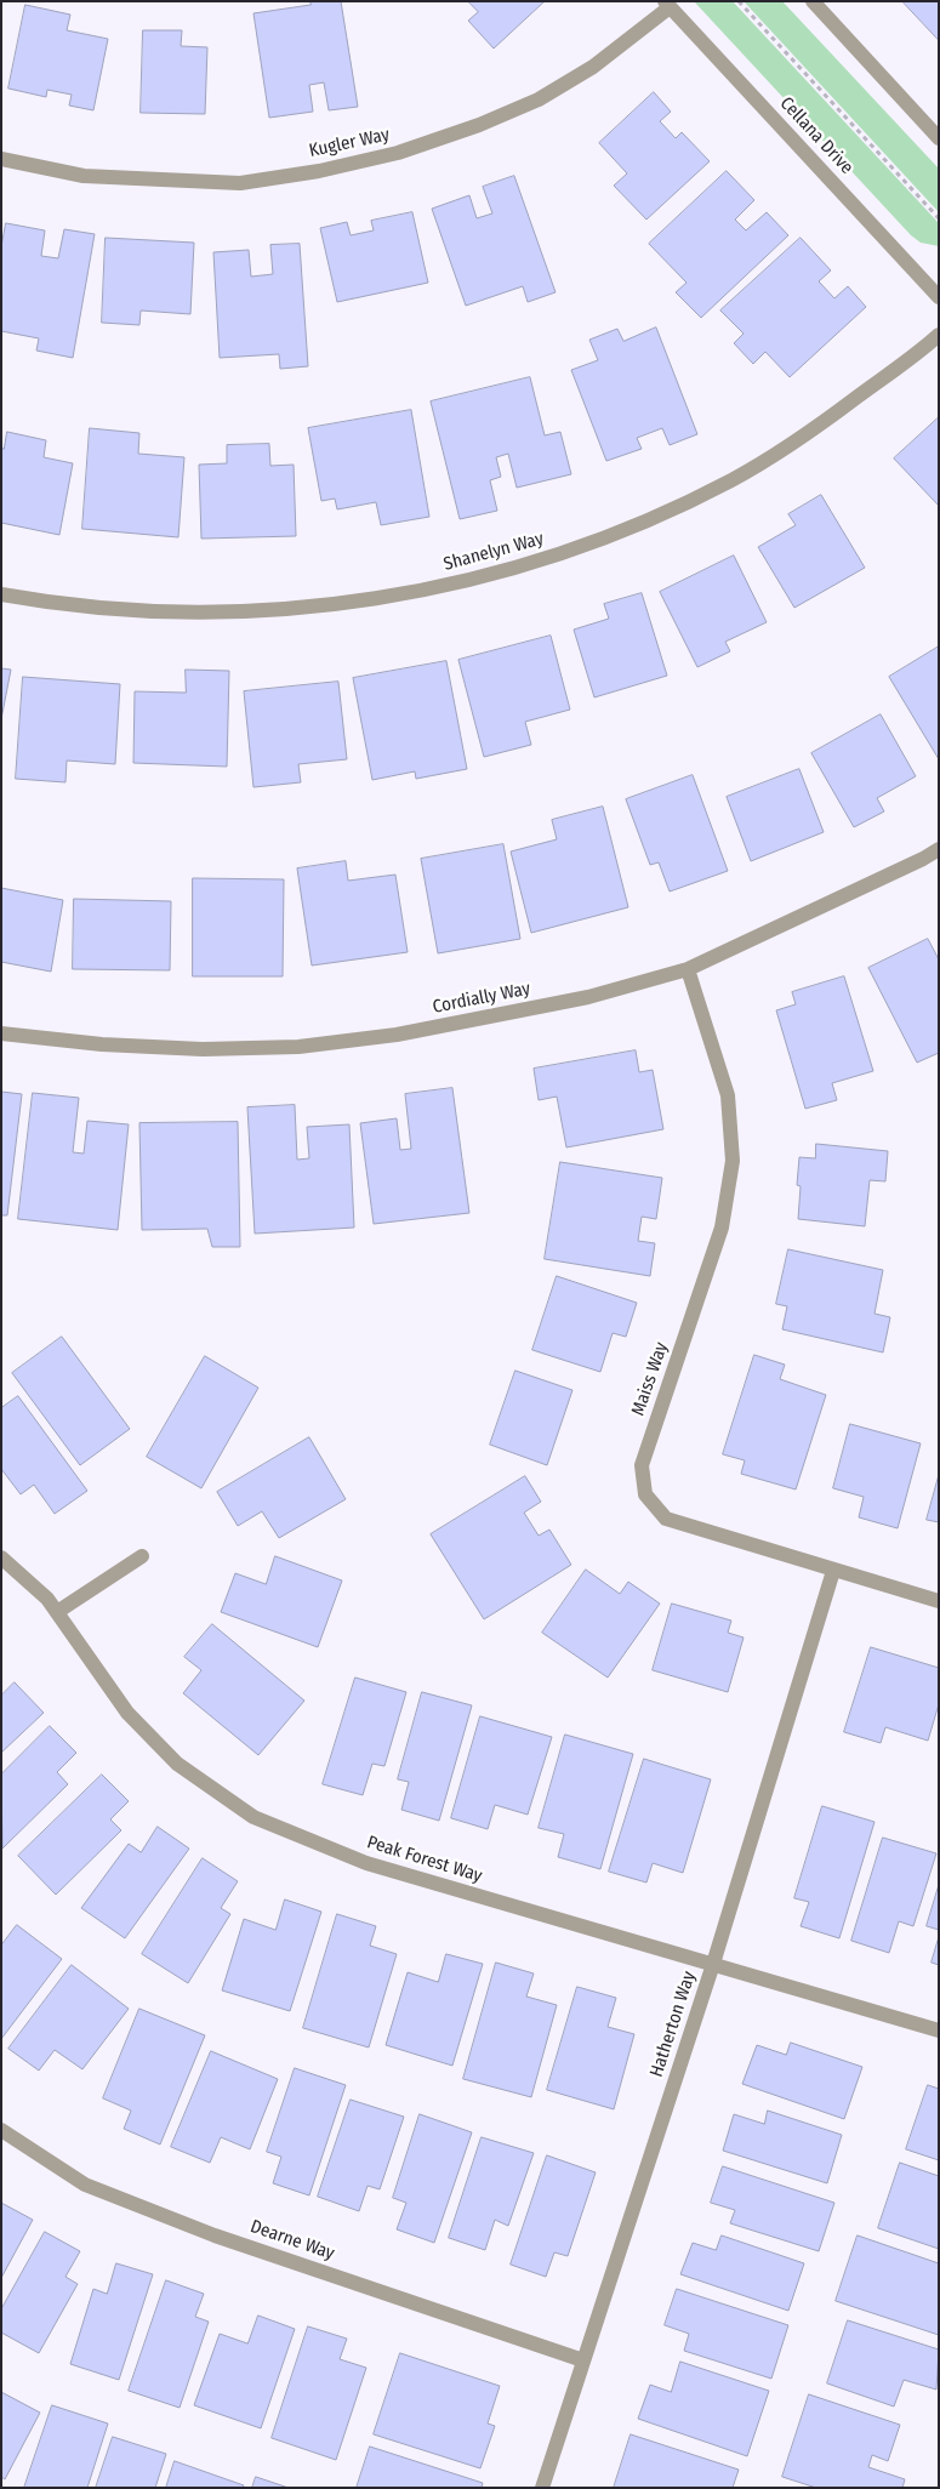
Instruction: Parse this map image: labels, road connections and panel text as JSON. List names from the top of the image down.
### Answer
{
  "streets": {
    "street": [
      "Cellana Drive",
      "Kugler Way",
      "Shanelyn Way",
      "Cordially Way",
      "Maiss Way",
      "Peak Forest Way",
      "Hatherton Way",
      "Dearne Way"
    ]
  },
  "crossings": [
    ["Cellana Drive", "Kugler Way"],
    ["Cordially Way", "Maiss Way"],
    ["Maiss Way", "Hatherton Way"],
    ["Peak Forest Way", "Hatherton Way"],
    ["Hatherton Way", "Dearne Way"]
  ]
}
